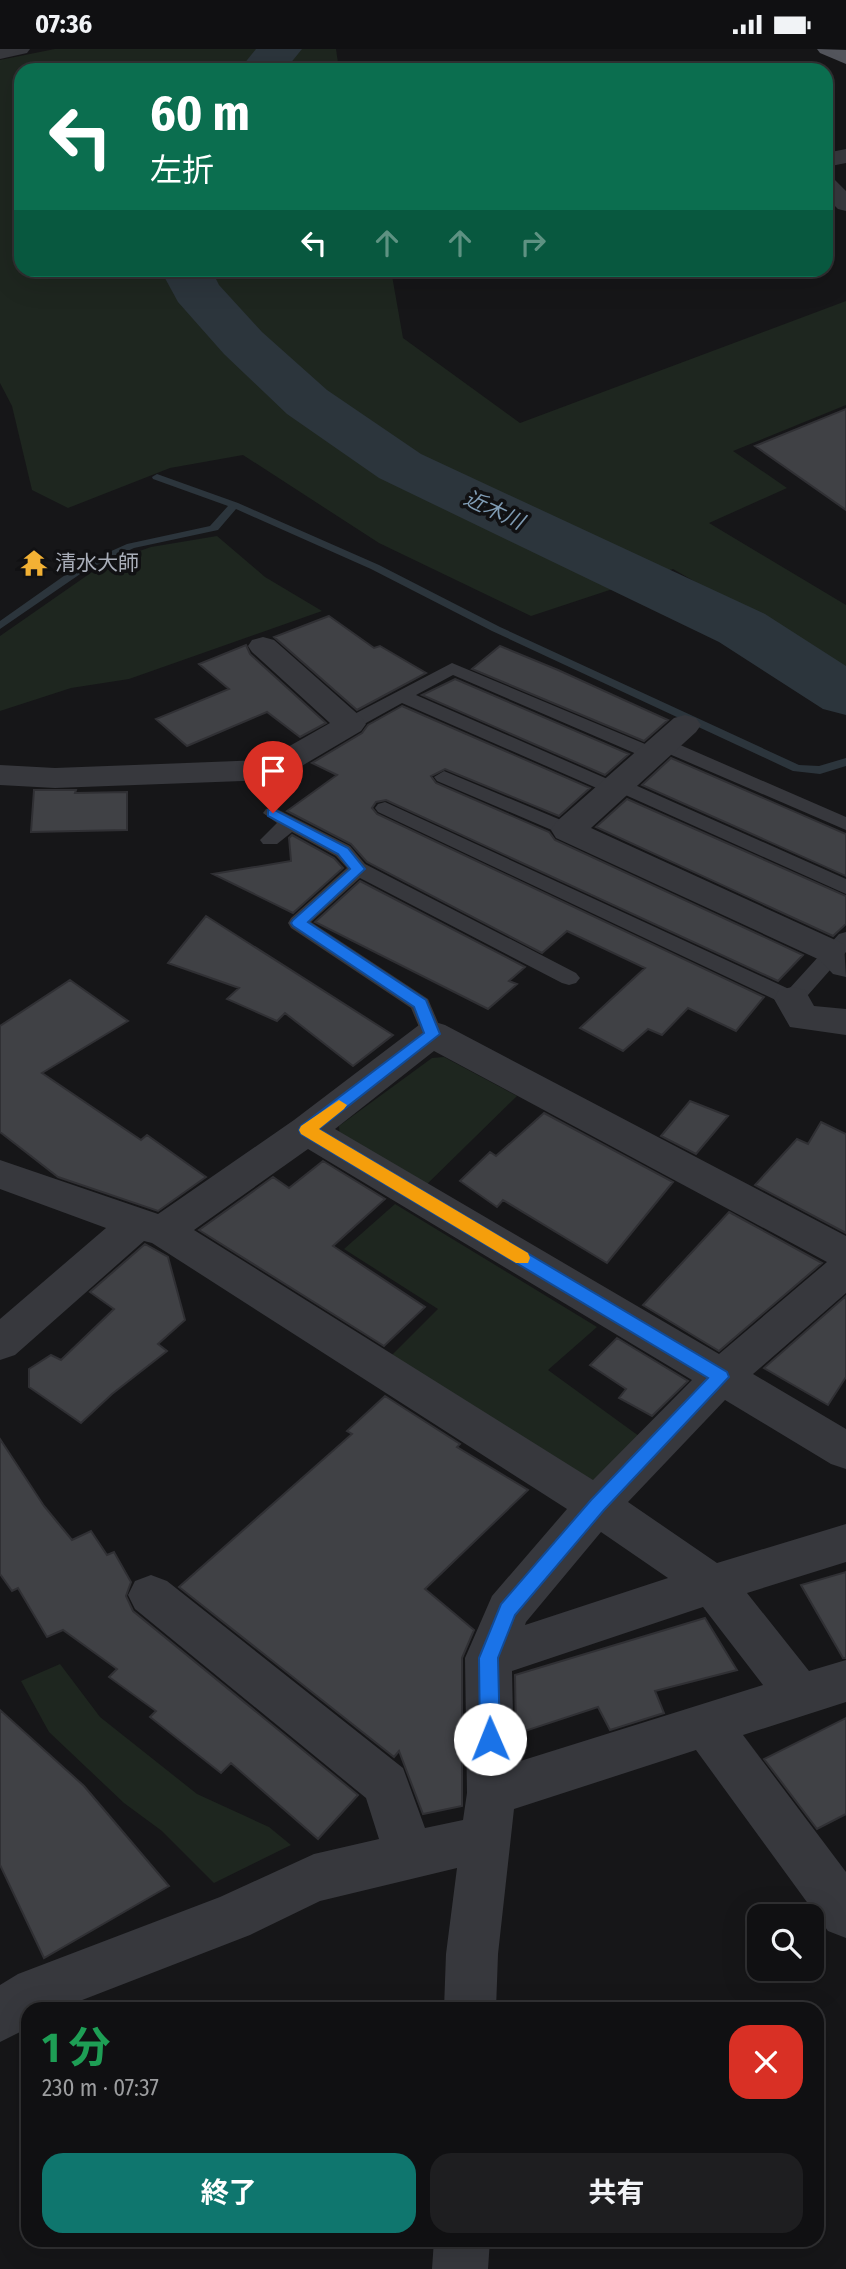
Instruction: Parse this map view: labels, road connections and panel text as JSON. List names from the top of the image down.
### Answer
{
  "water": ["近木川"],
  "places": {
    "temple": ["清水大師"]
  },
  "page": {
    "status": "07:36",
    "turn": ["60 m", "左折"],
    "heading": ["1 分", "230 m · 07:37"],
    "buttons": ["終了", "共有"]
  }
}
